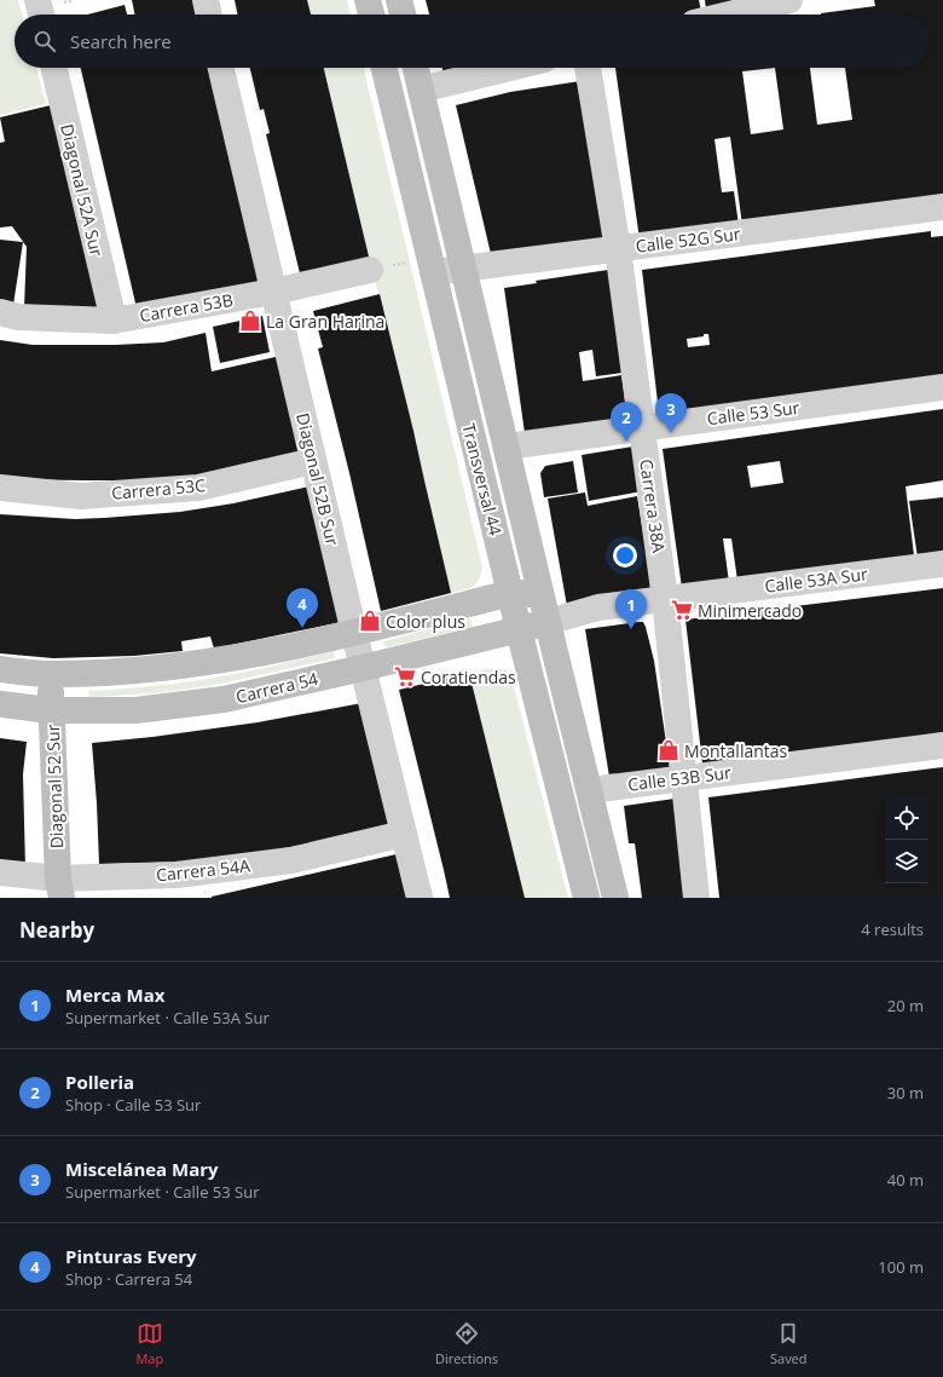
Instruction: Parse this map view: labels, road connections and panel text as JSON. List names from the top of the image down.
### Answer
{
  "streets": {
    "street": [
      "Diagonal 52A Sur",
      "Calle 52G Sur",
      "Carrera 53B",
      "Calle 53 Sur",
      "Diagonal 52B Sur",
      "Transversal 44",
      "Carrera 53C",
      "Carrera 38A",
      "Calle 53A Sur",
      "Carrera 54",
      "Calle 53B Sur",
      "Diagonal 52 Sur",
      "Carrera 54A"
    ]
  },
  "crossings": [
    ["Diagonal 52A Sur", "Carrera 53B"],
    ["Calle 52G Sur", "Transversal 44"],
    ["Calle 52G Sur", "Carrera 38A"],
    ["Carrera 53B", "Diagonal 52B Sur"],
    ["Calle 53 Sur", "Transversal 44"],
    ["Calle 53 Sur", "Carrera 38A"],
    ["Diagonal 52B Sur", "Carrera 53C"],
    ["Diagonal 52B Sur", "Carrera 54"],
    ["Diagonal 52B Sur", "Carrera 54A"],
    ["Transversal 44", "Calle 53A Sur"],
    ["Transversal 44", "Carrera 54"],
    ["Transversal 44", "Calle 53B Sur"],
    ["Carrera 38A", "Calle 53A Sur"],
    ["Carrera 38A", "Calle 53B Sur"],
    ["Calle 53A Sur", "Carrera 54"],
    ["Carrera 54", "Diagonal 52 Sur"],
    ["Diagonal 52 Sur", "Carrera 54A"]
  ],
  "places": {
    "shop": ["La Gran Harina", "Color plus", "Montallantas"],
    "supermarket": ["Minimercado", "Coratiendas"]
  },
  "page": {
    "search": "Search here",
    "pins": [
      "3",
      "2",
      "4",
      "1"
    ],
    "heading": ["Nearby", "4 results"],
    "list": [
      {
        "mark": "1",
        "name": "Merca Max",
        "note": "Supermarket · Calle 53A Sur",
        "value": "20 m"
      },
      {
        "mark": "2",
        "name": "Polleria",
        "note": "Shop · Calle 53 Sur",
        "value": "30 m"
      },
      {
        "mark": "3",
        "name": "Miscelánea Mary",
        "note": "Supermarket · Calle 53 Sur",
        "value": "40 m"
      },
      {
        "mark": "4",
        "name": "Pinturas Every",
        "note": "Shop · Carrera 54",
        "value": "100 m"
      }
    ],
    "nav": ["Map", "Directions", "Saved"]
  }
}
